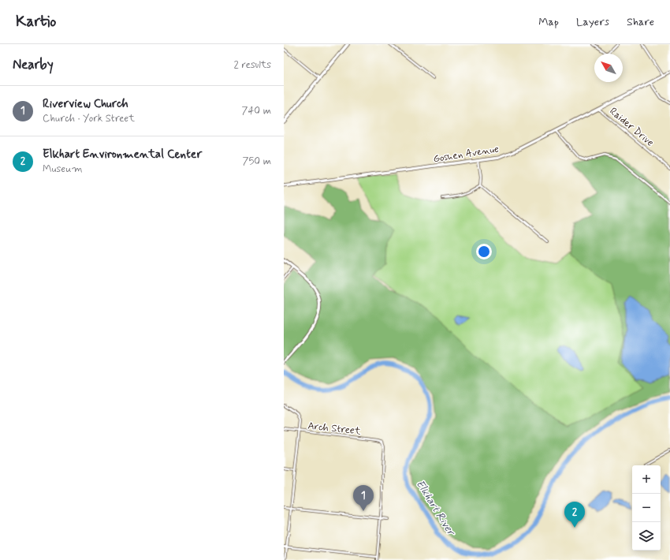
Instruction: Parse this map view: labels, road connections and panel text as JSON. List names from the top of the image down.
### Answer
{
  "streets": {
    "street": ["Raider Drive", "Goshen Avenue", "Arch Street"]
  },
  "crossings": [
    ["Raider Drive", "Goshen Avenue"]
  ],
  "water": ["Elkhart River"],
  "north": "top left",
  "page": {
    "header": "Kartio",
    "nav": ["Map", "Layers", "Share"],
    "heading": ["Nearby", "2 results"],
    "list": [
      {
        "mark": "1",
        "name": "Riverview Church",
        "note": "Church · York Street",
        "value": "740 m"
      },
      {
        "mark": "2",
        "name": "Elkhart Environmental Center",
        "note": "Museum",
        "value": "750 m"
      }
    ],
    "map_buttons": ["+", "−"],
    "pins": ["1", "2"]
  }
}
